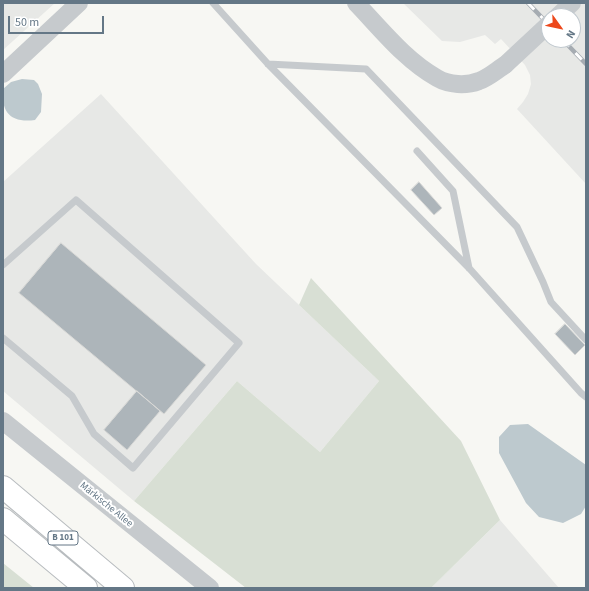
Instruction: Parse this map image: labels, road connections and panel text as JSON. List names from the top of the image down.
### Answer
{
  "streets": {
    "highway": ["B 101"],
    "street": ["Märkische Allee"]
  },
  "scale_bar": "50 m",
  "north": "bottom right"
}
